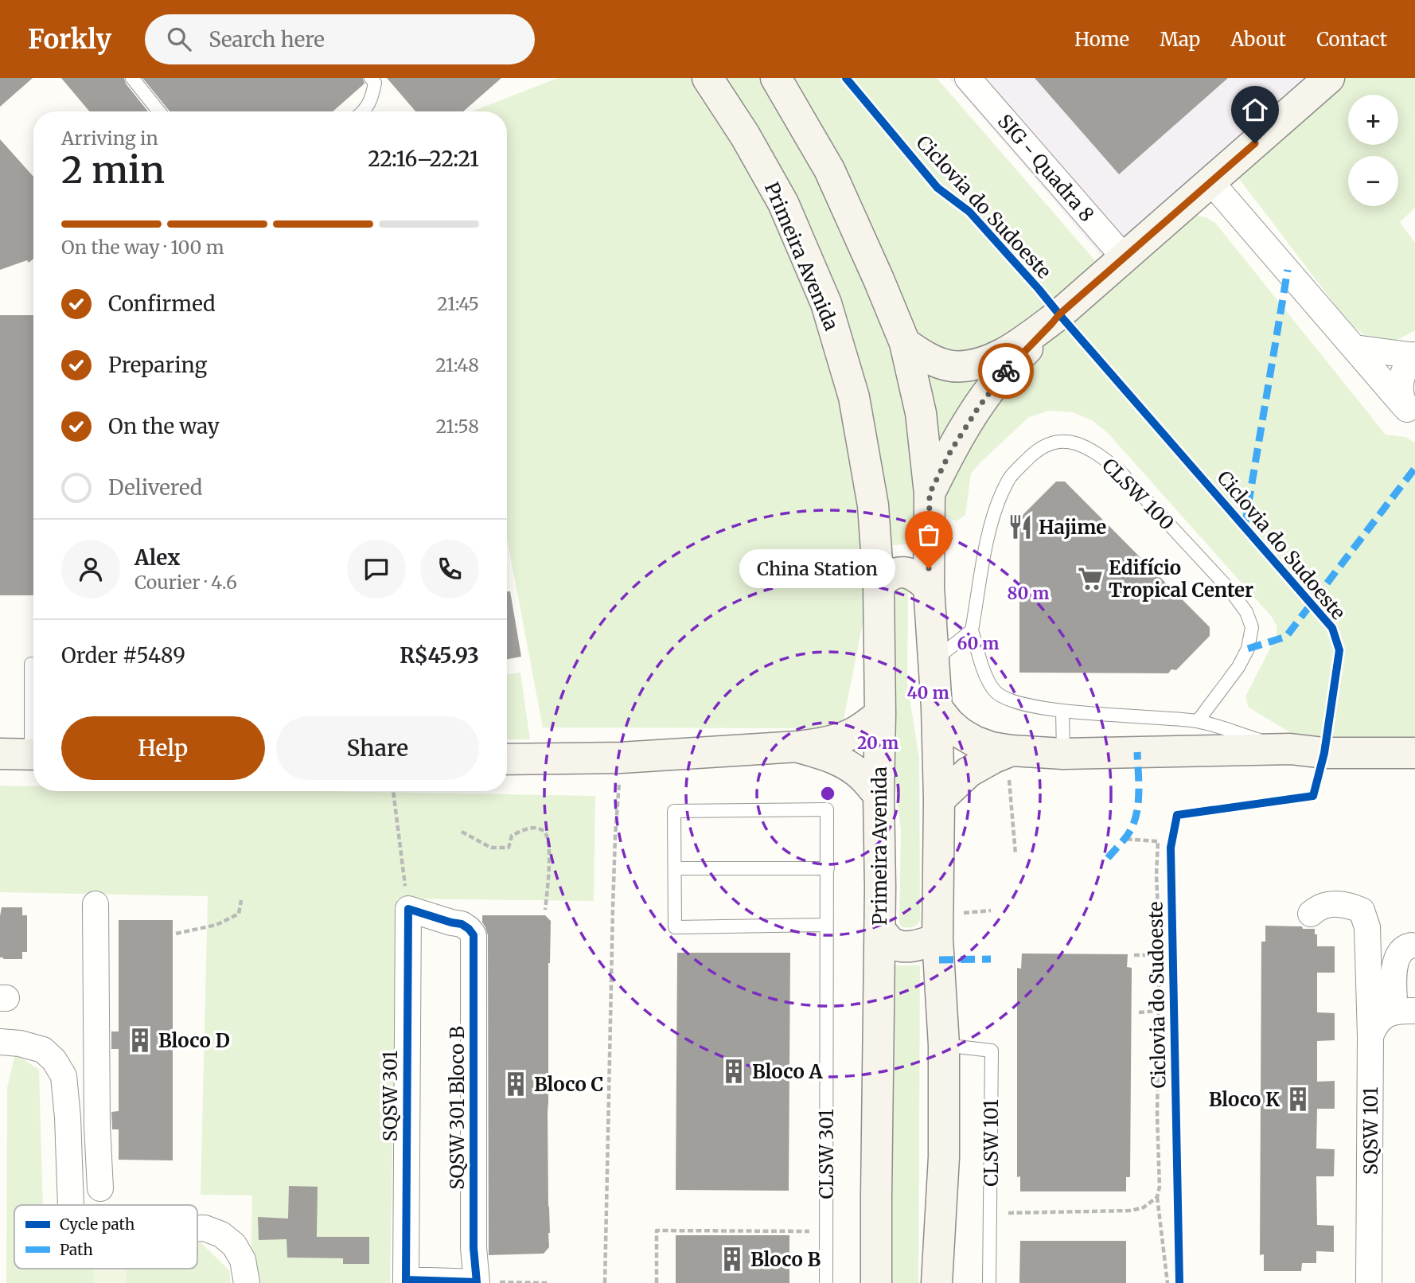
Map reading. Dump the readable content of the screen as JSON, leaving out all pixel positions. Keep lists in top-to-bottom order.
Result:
{
  "streets": {
    "main road": ["Primeira Avenida"],
    "street": [
      "SIG - Quadra 8",
      "SQSW 301",
      "SQSW 301 Bloco B",
      "SQSW 101"
    ],
    "lane": ["CLSW 100", "CLSW 101", "CLSW 301"],
    "cycle path": ["Ciclovia do Sudoeste"]
  },
  "crossings": [
    ["SQSW 301", "SQSW 301 Bloco B"]
  ],
  "places": {
    "restaurant": ["Hajime"],
    "other": ["China Station"],
    "supermarket": ["Edifício Tropical Center"],
    "building": [
      "Bloco D",
      "Bloco A",
      "Bloco C",
      "Bloco K",
      "Bloco B"
    ]
  },
  "legend": ["Cycle path", "Path"],
  "page": {
    "header": "Forkly",
    "search": "Search here",
    "nav": [
      "Home",
      "Map",
      "About",
      "Contact"
    ],
    "map_buttons": ["+", "−"],
    "heading": ["2 min", "Arriving in", "22:16–22:21"],
    "panel": [
      "Alex",
      "Courier · 4.6",
      "Order #5489",
      "R$45.93"
    ],
    "bar": "On the way · 100 m",
    "list": [
      ["Confirmed", "21:45"],
      ["Preparing", "21:48"],
      ["On the way", "21:58"],
      "Delivered"
    ],
    "bubble": "China Station",
    "buttons": ["Help", "Share"]
  },
  "rings": [
    "80 m",
    "60 m",
    "40 m",
    "20 m"
  ]
}
